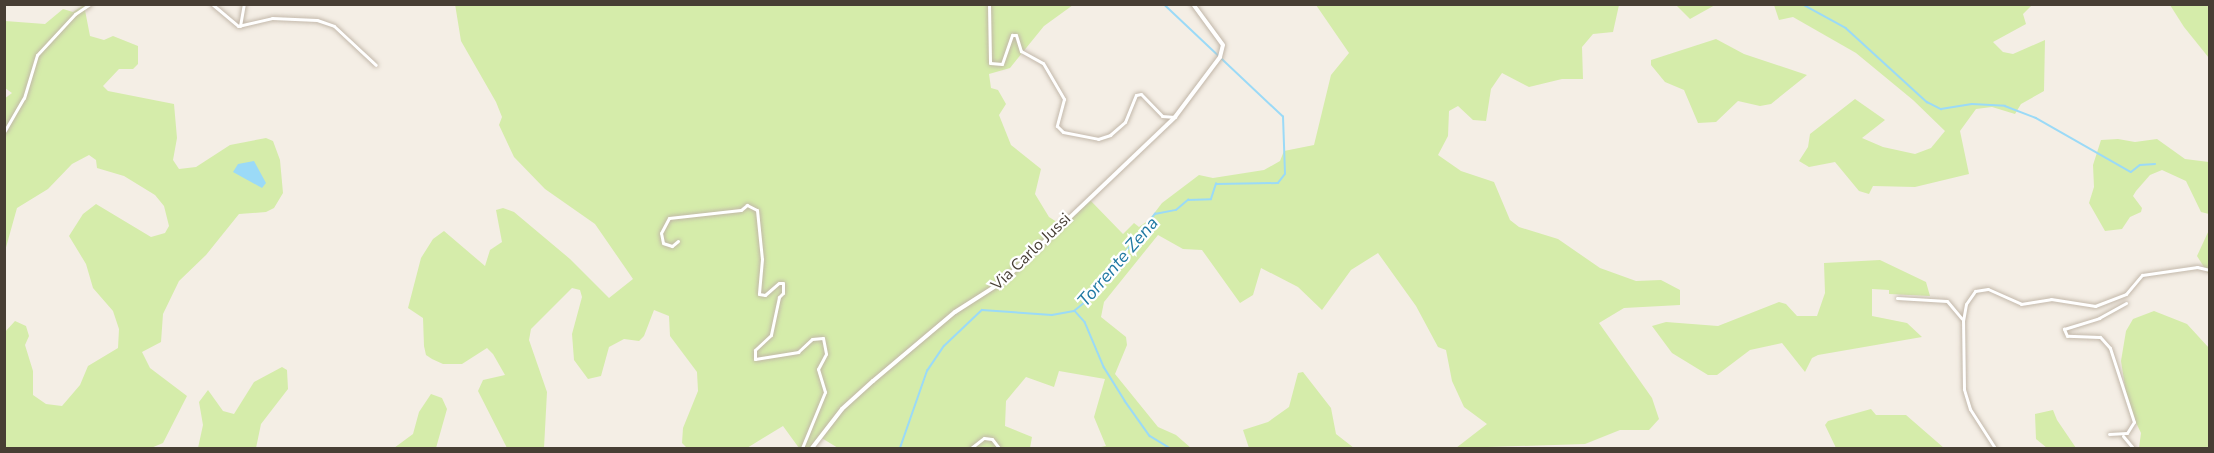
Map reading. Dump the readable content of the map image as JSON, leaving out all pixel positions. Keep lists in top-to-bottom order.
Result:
{
  "streets": {
    "street": ["Via Carlo Jussi"]
  },
  "water": ["Torrente Zena"]
}
